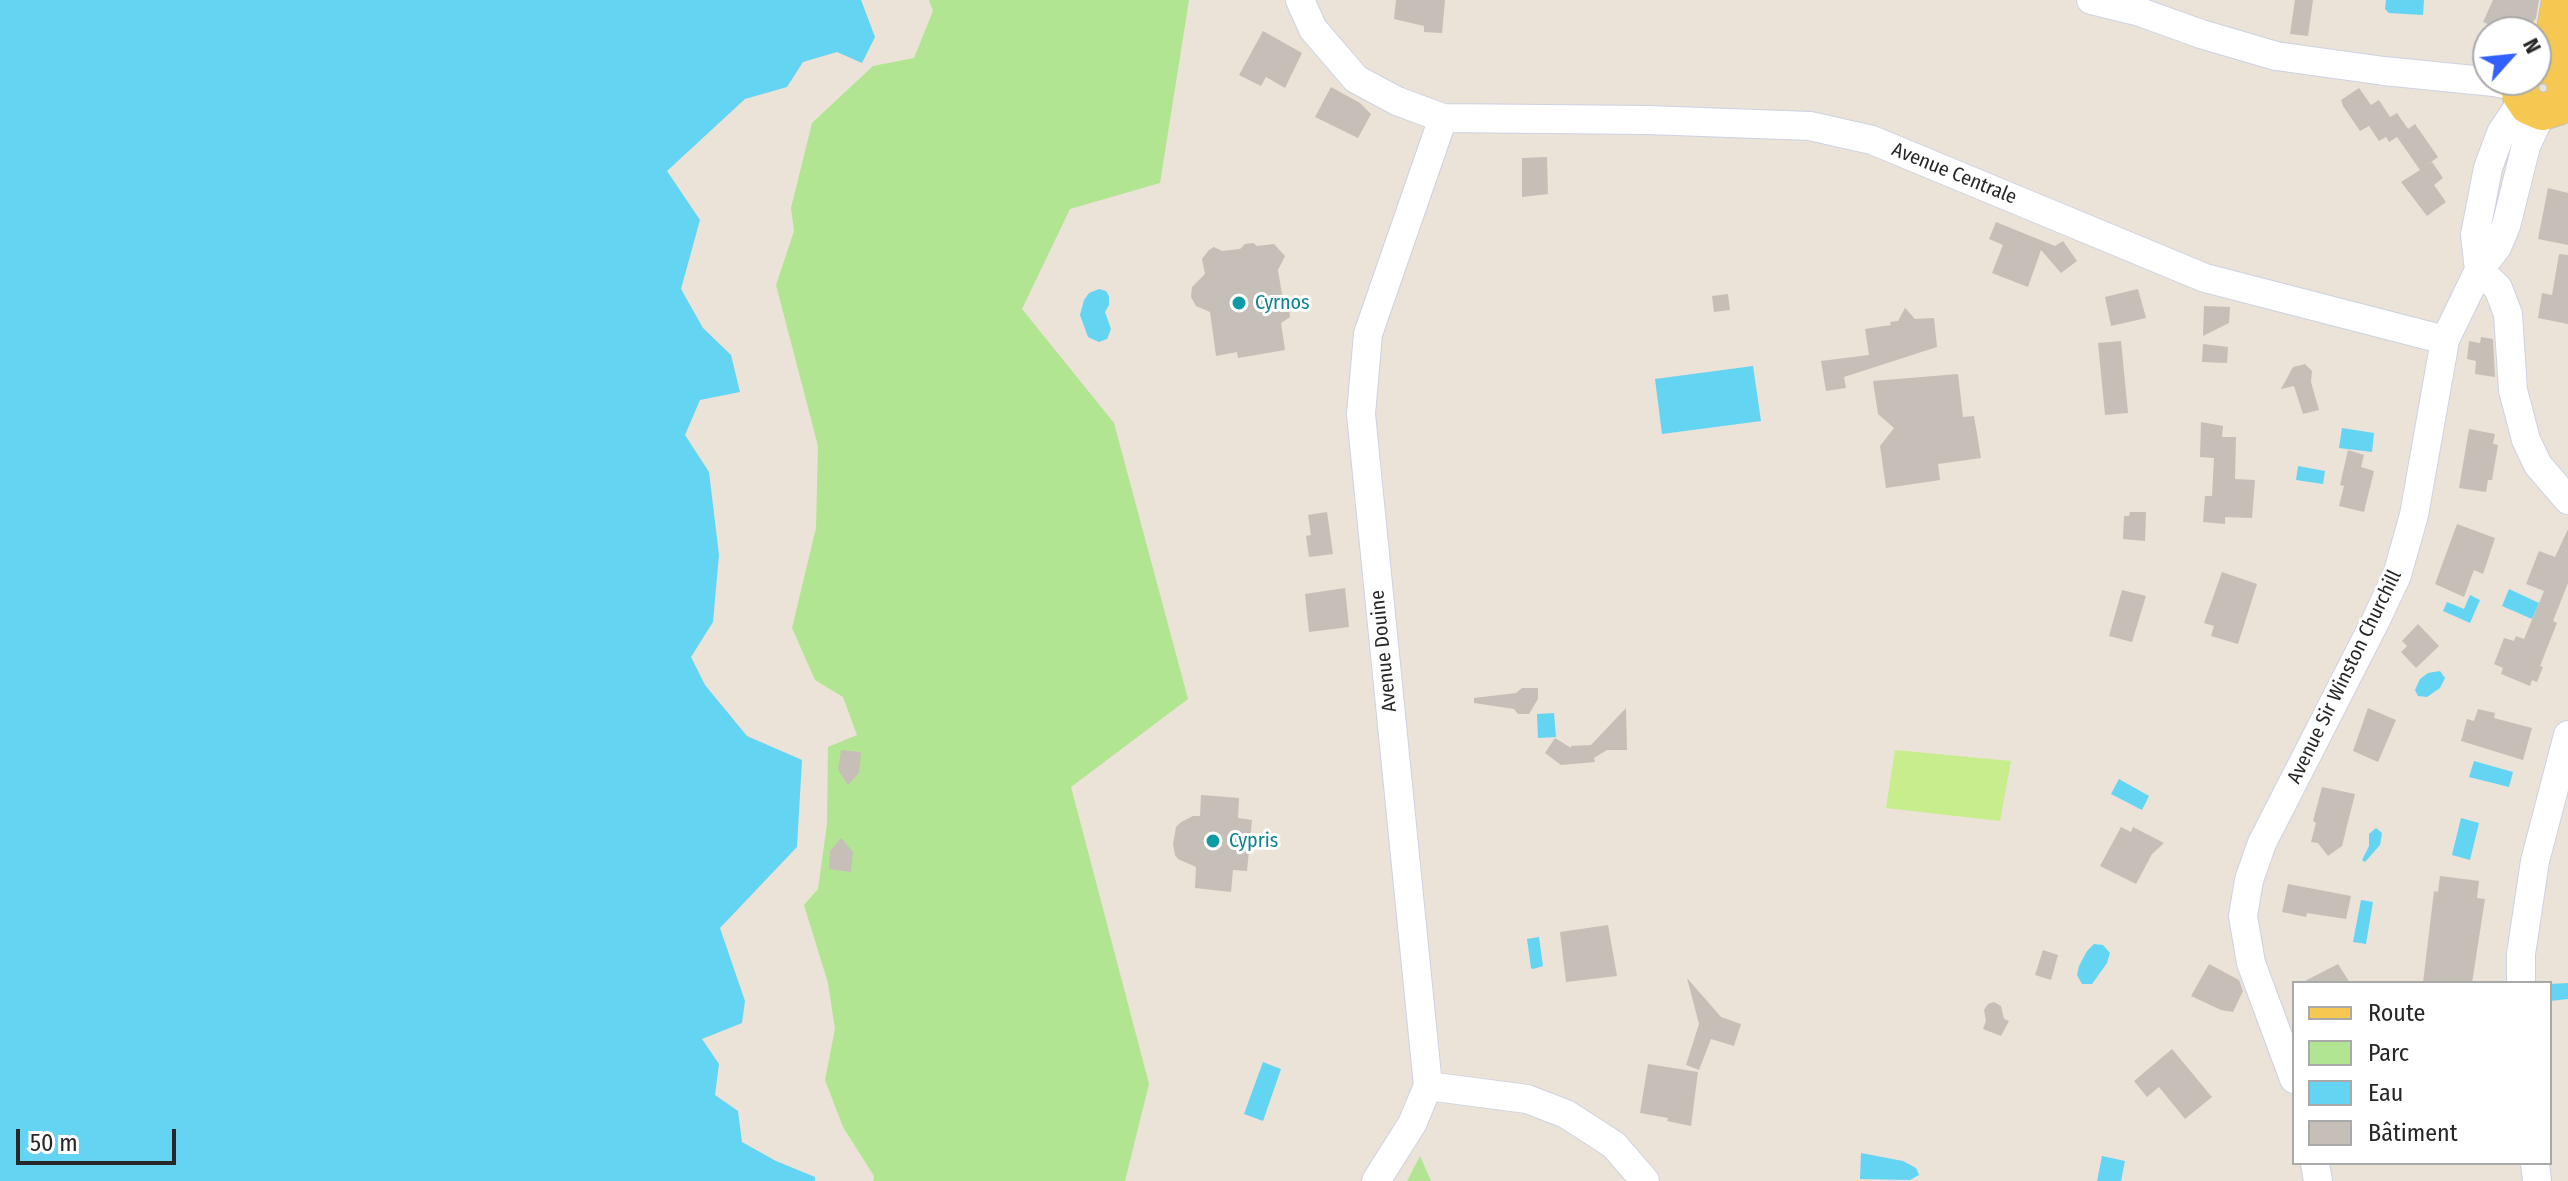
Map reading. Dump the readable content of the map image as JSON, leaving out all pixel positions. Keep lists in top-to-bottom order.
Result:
{
  "streets": {
    "street": ["Avenue Centrale", "Avenue Douine", "Avenue Sir Winston Churchill"]
  },
  "crossings": [
    ["Avenue Centrale", "Avenue Douine"],
    ["Avenue Centrale", "Avenue Sir Winston Churchill"]
  ],
  "places": ["Cyrnos", "Cypris"],
  "legend": [
    "Route",
    "Parc",
    "Eau",
    "Bâtiment"
  ],
  "scale_bar": "50 m",
  "north": "top right"
}
